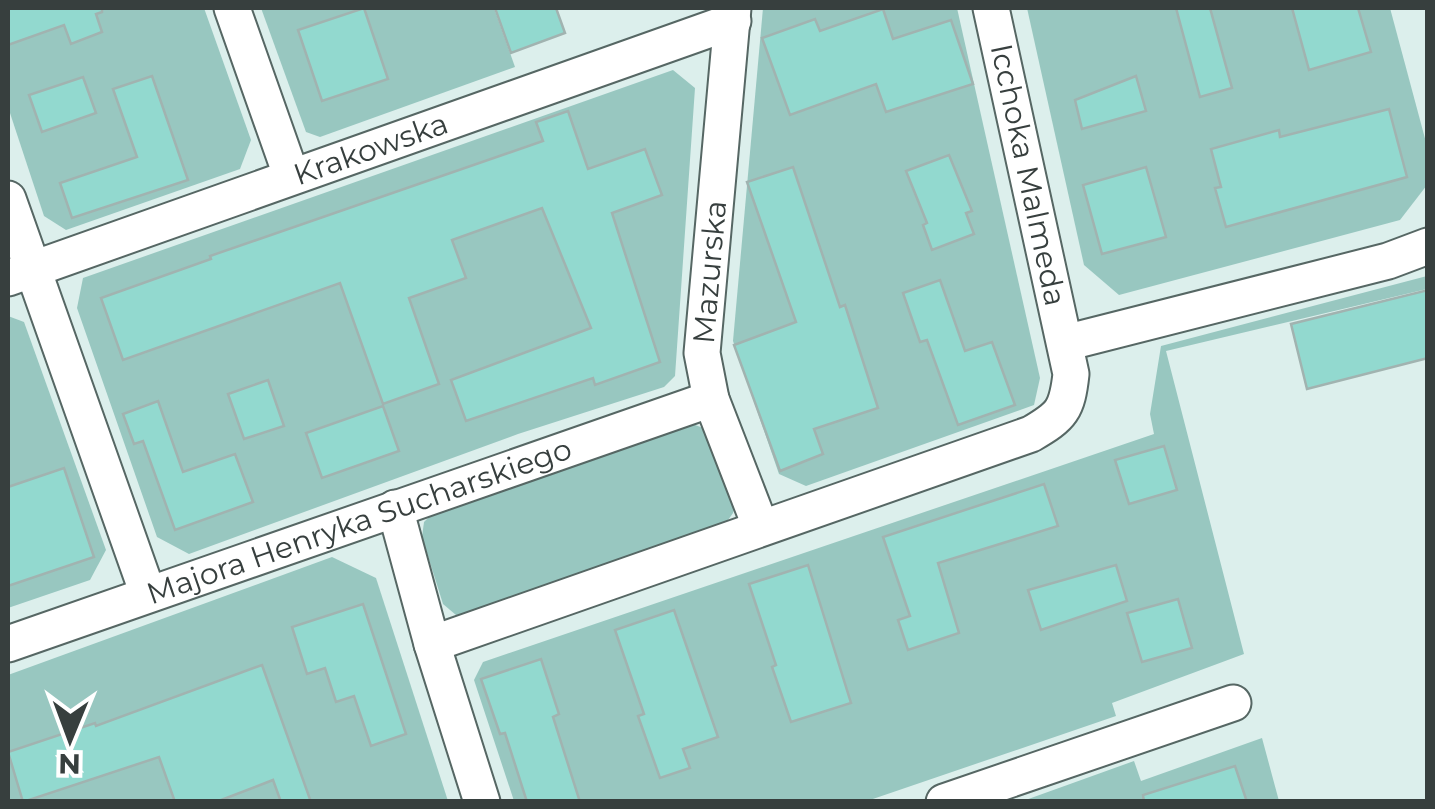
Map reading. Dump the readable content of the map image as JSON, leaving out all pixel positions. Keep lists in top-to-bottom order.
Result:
{
  "streets": {
    "street": [
      "Krakowska",
      "Icchoka Malmeda",
      "Mazurska",
      "Majora Henryka Sucharskiego"
    ]
  },
  "crossings": [
    ["Krakowska", "Mazurska"],
    ["Mazurska", "Majora Henryka Sucharskiego"]
  ],
  "north": "bottom"
}
